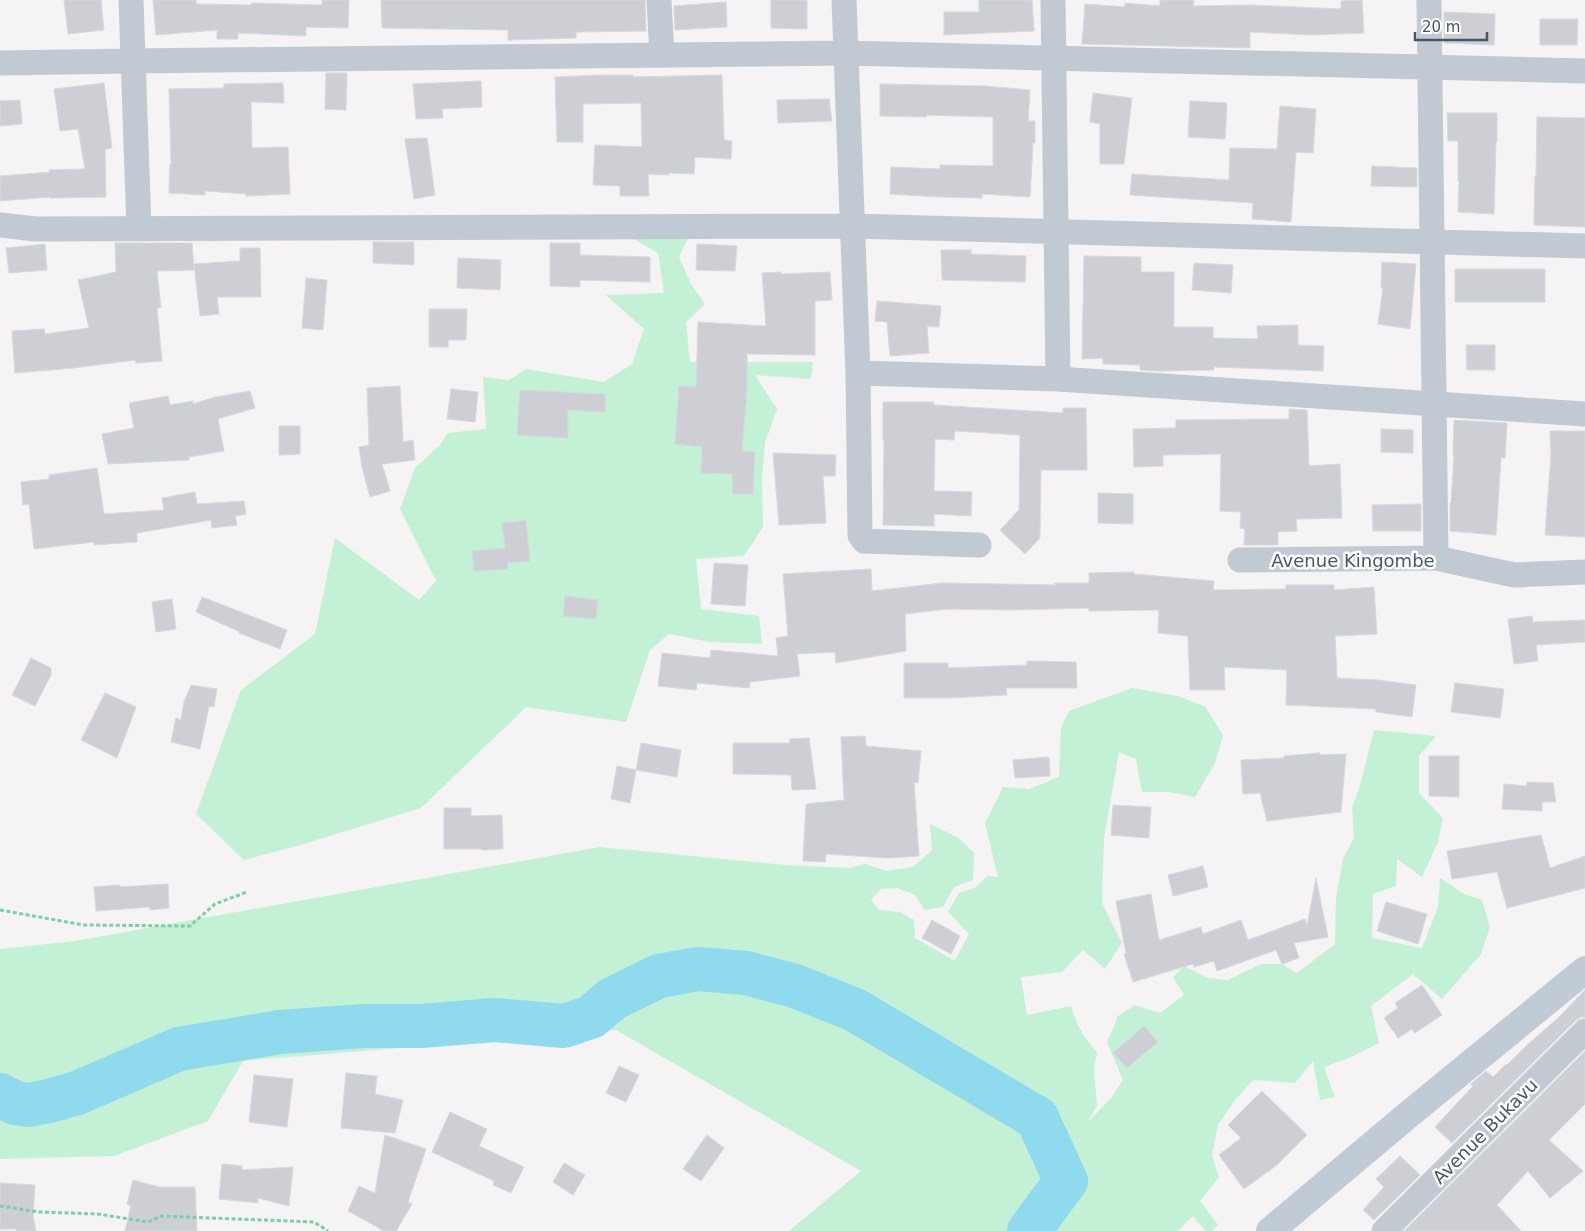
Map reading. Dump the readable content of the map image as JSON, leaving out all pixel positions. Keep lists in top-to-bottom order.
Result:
{
  "streets": {
    "street": ["Avenue Kingombe", "Avenue Bukavu"]
  },
  "scale_bar": "20 m"
}
